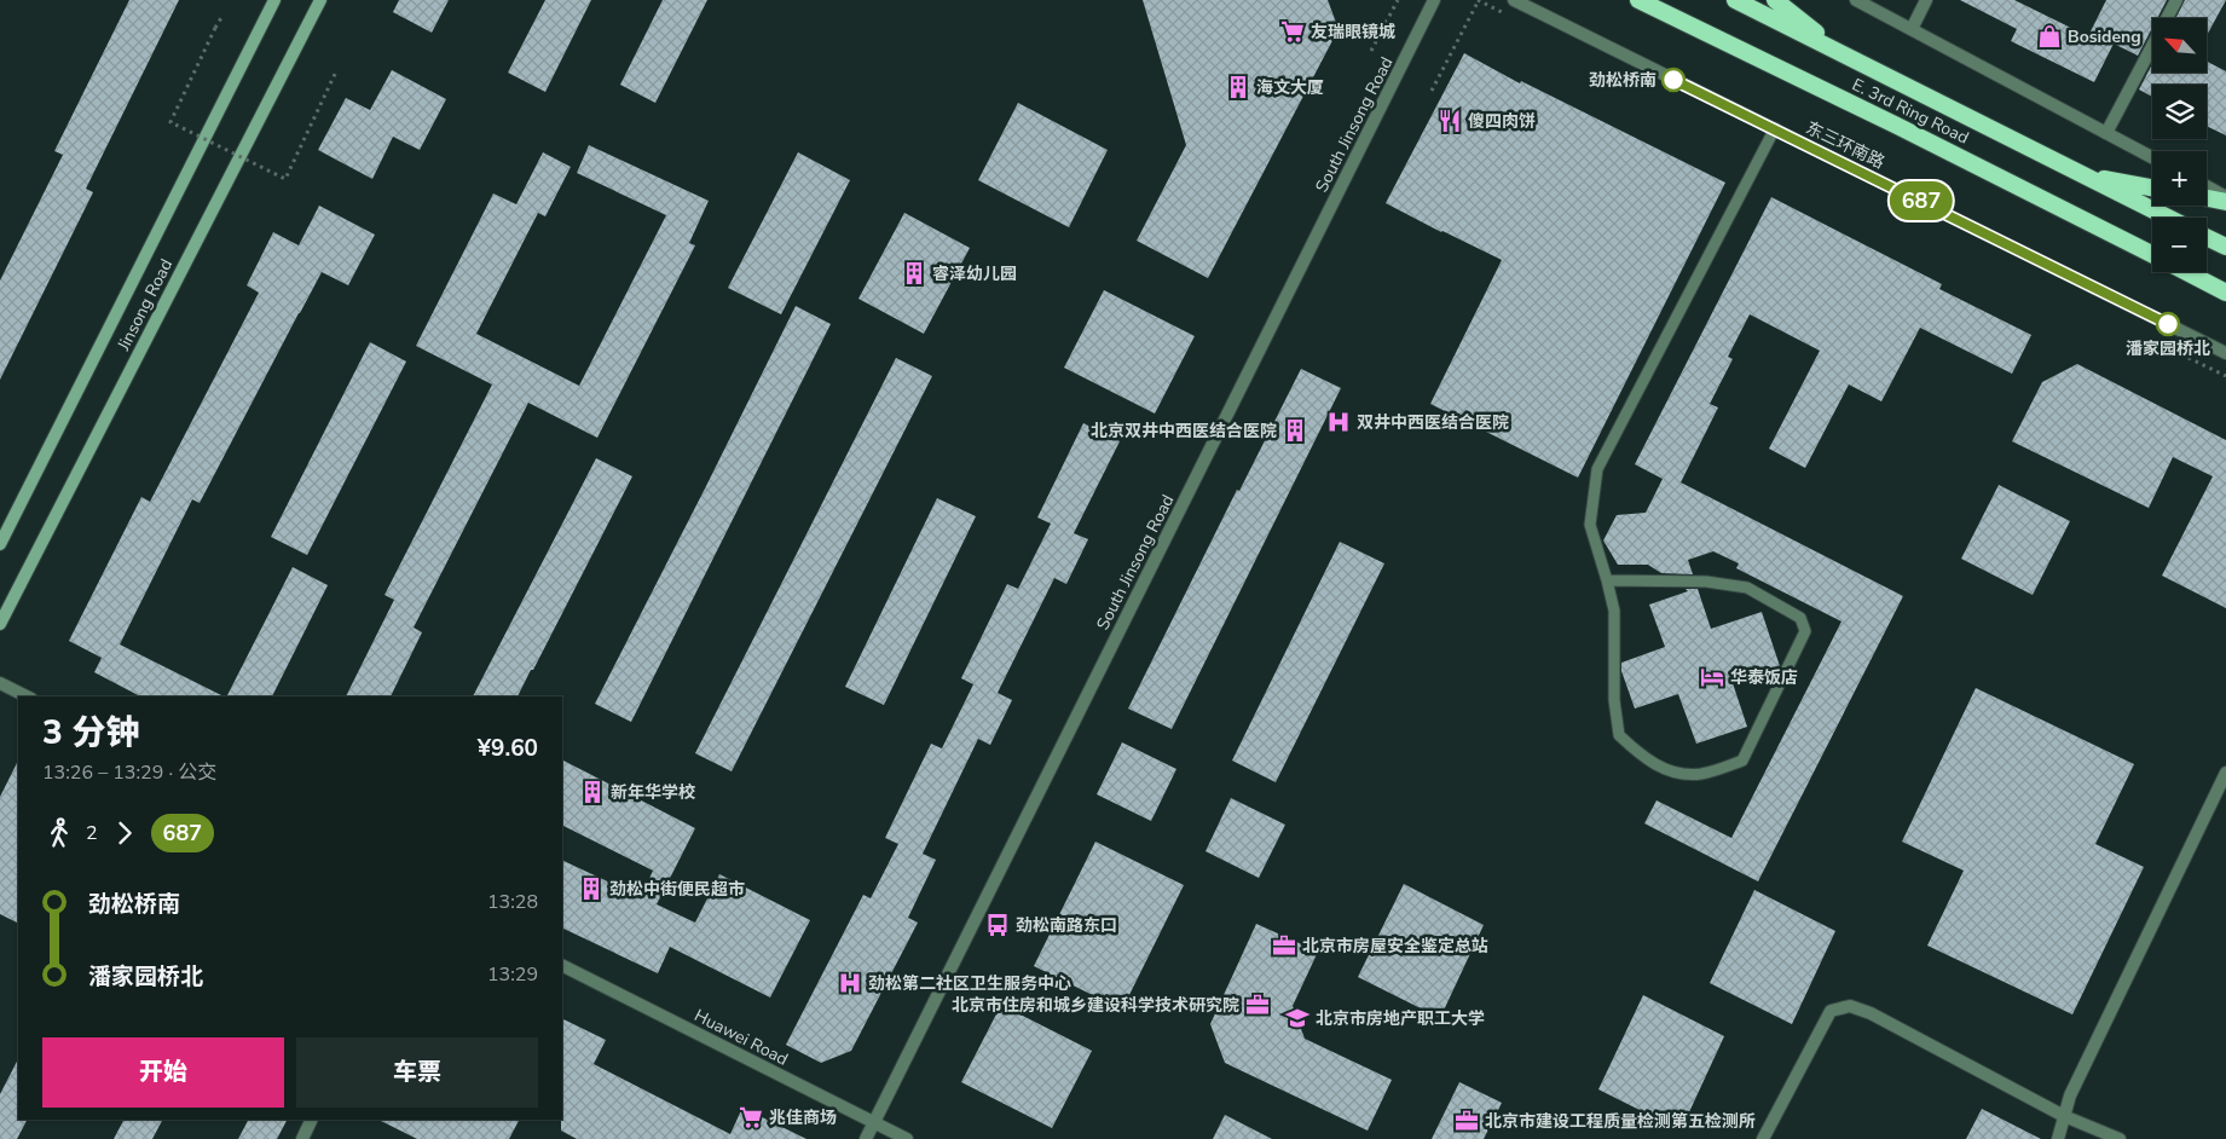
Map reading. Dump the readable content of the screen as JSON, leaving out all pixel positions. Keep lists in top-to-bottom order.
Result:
{
  "streets": {
    "highway": ["E. 3rd Ring Road"],
    "main road": ["Jinsong Road"],
    "street": ["South Jinsong Road", "东三环南路", "Huawei Road"]
  },
  "crossings": [
    ["South Jinsong Road", "Huawei Road"]
  ],
  "places": {
    "supermarket": ["友瑞眼镜城", "兆佳商场"],
    "shop": ["Bosideng"],
    "other": ["劲松桥南", "潘家园桥北"],
    "building": [
      "海文大厦",
      "睿泽幼儿园",
      "北京双井中西医结合医院",
      "新年华学校",
      "劲松中街便民超市"
    ],
    "restaurant": ["傻四肉饼"],
    "hospital": ["双井中西医结合医院", "劲松第二社区卫生服务中心"],
    "hotel": ["华泰饭店"],
    "bus stop": ["劲松南路东口"],
    "office": ["北京市房屋安全鉴定总站", "北京市住房和城乡建设科学技术研究院", "北京市建设工程质量检测第五检测所"],
    "school or university": ["北京市房地产职工大学"]
  },
  "lines": ["bus line 687"],
  "north": "top left",
  "page": {
    "on_map": "687",
    "map_buttons": ["+", "−"],
    "heading": ["3 分钟", "13:26 – 13:29 · 公交", "¥9.60"],
    "legs": ["2", "687"],
    "list": [
      {
        "name": "劲松桥南",
        "value": "13:28"
      },
      {
        "name": "潘家园桥北",
        "value": "13:29"
      }
    ],
    "buttons": ["开始", "车票"]
  }
}
